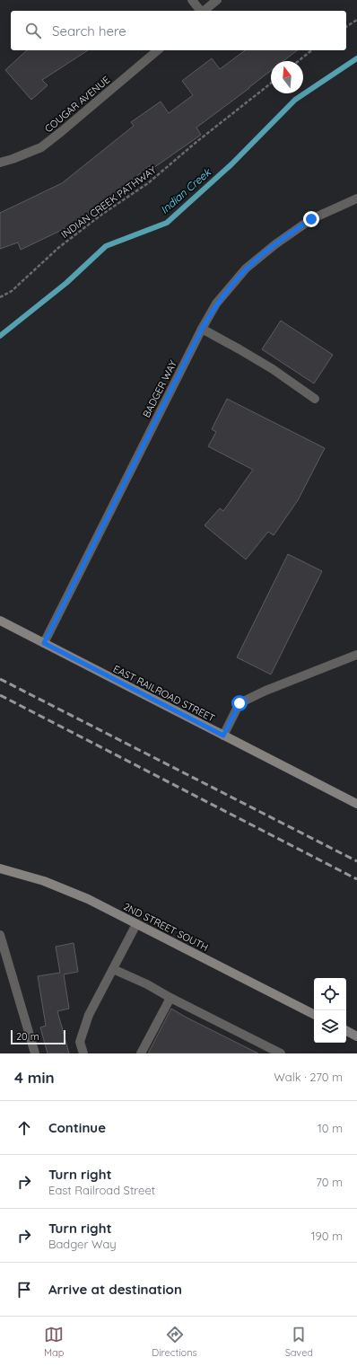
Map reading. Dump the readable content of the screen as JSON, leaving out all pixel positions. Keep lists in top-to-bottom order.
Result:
{
  "streets": {
    "street": [
      "COUGAR AVENUE",
      "BADGER WAY",
      "EAST RAILROAD STREET",
      "2ND STREET SOUTH"
    ],
    "path": ["INDIAN CREEK PATHWAY"]
  },
  "crossings": [
    ["BADGER WAY", "EAST RAILROAD STREET"]
  ],
  "water": ["Indian Creek"],
  "scale_bar": "20 m",
  "north": "top",
  "page": {
    "search": "Search here",
    "scale": "20 m",
    "heading": ["4 min", "Walk · 270 m"],
    "list": [
      ["Continue", "10 m"],
      ["Turn right", "East Railroad Street", "70 m"],
      ["Turn right", "Badger Way", "190 m"],
      "Arrive at destination"
    ],
    "nav": ["Map", "Directions", "Saved"]
  }
}
